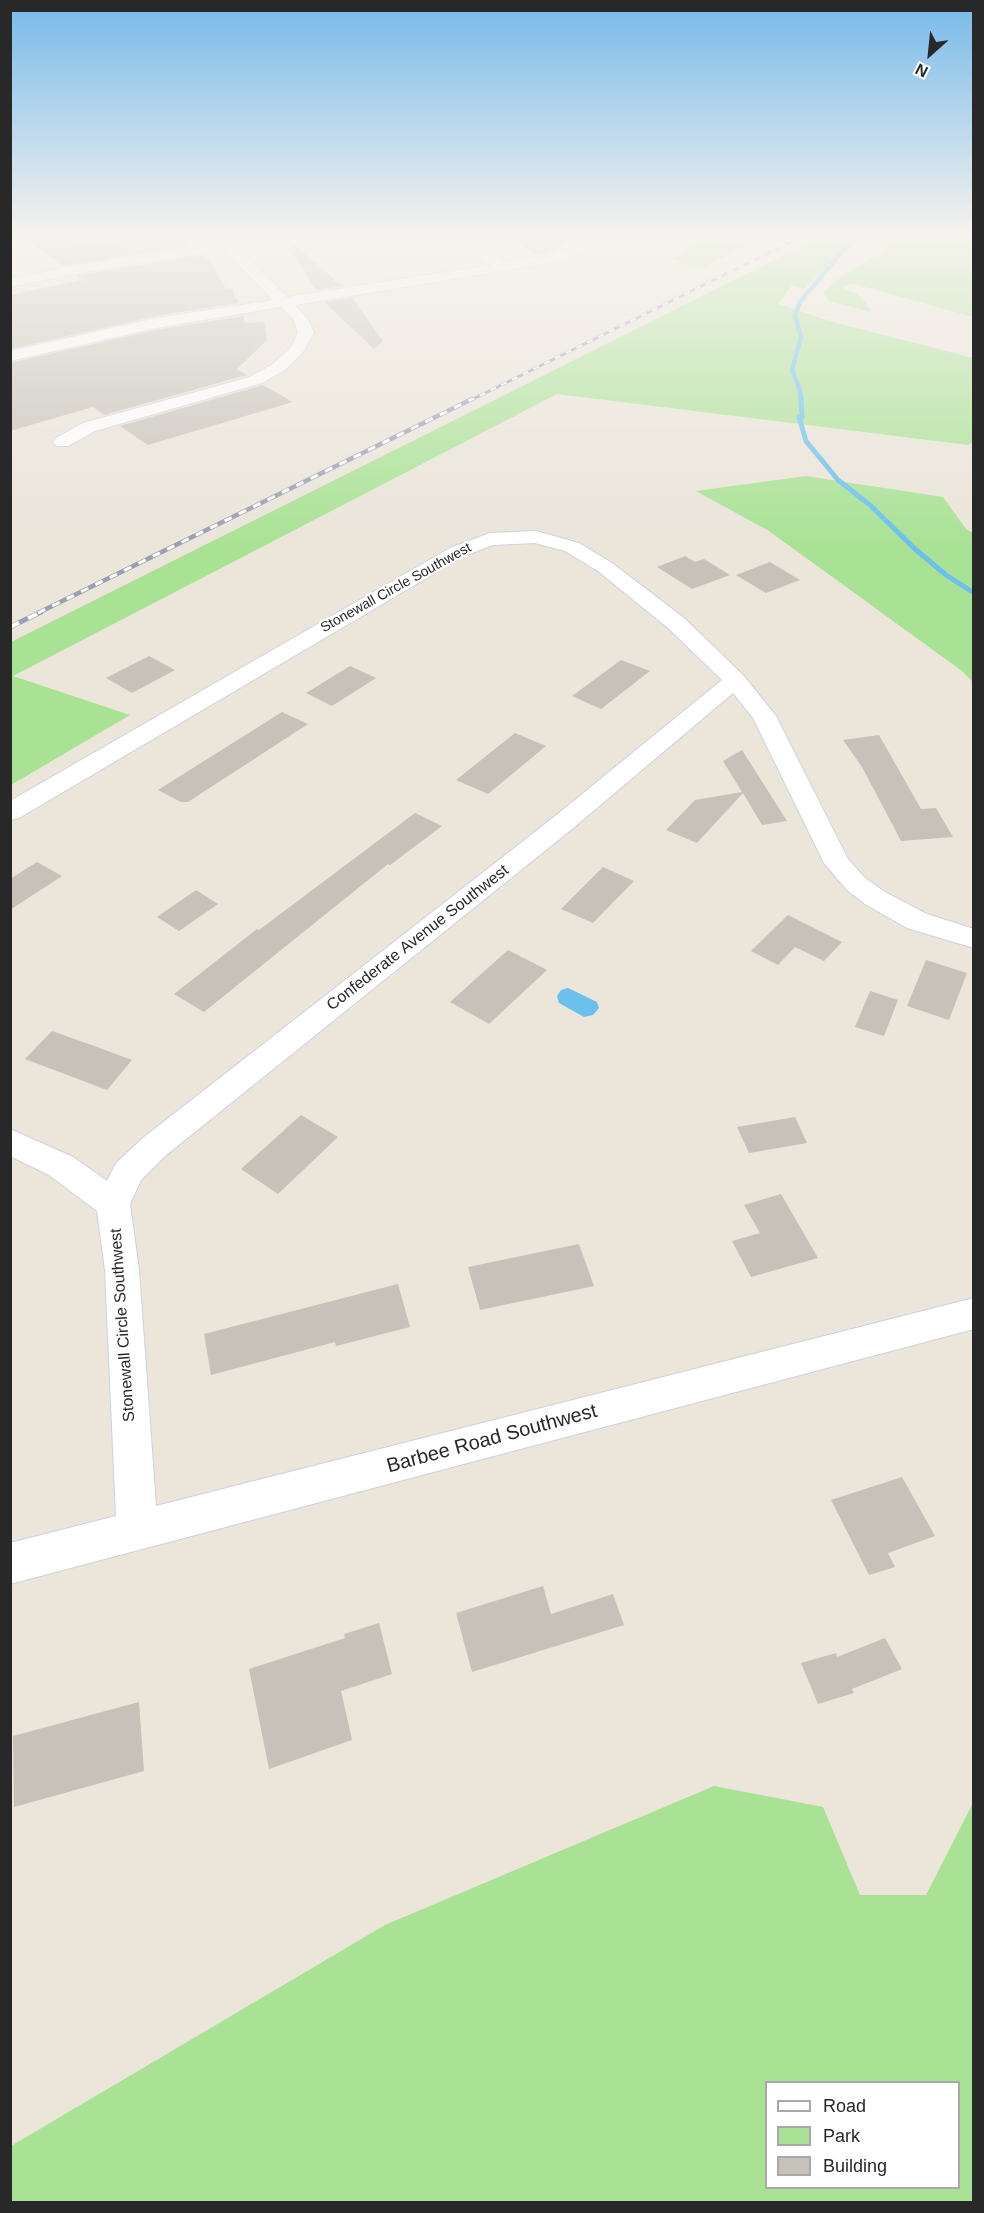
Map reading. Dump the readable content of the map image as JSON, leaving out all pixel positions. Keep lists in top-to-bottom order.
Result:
{
  "streets": {
    "street": ["Stonewall Circle Southwest", "Confederate Avenue Southwest", "Barbee Road Southwest"]
  },
  "crossings": [
    ["Stonewall Circle Southwest", "Confederate Avenue Southwest"],
    ["Stonewall Circle Southwest", "Barbee Road Southwest"]
  ],
  "legend": ["Road", "Park", "Building"],
  "north": "bottom left"
}
